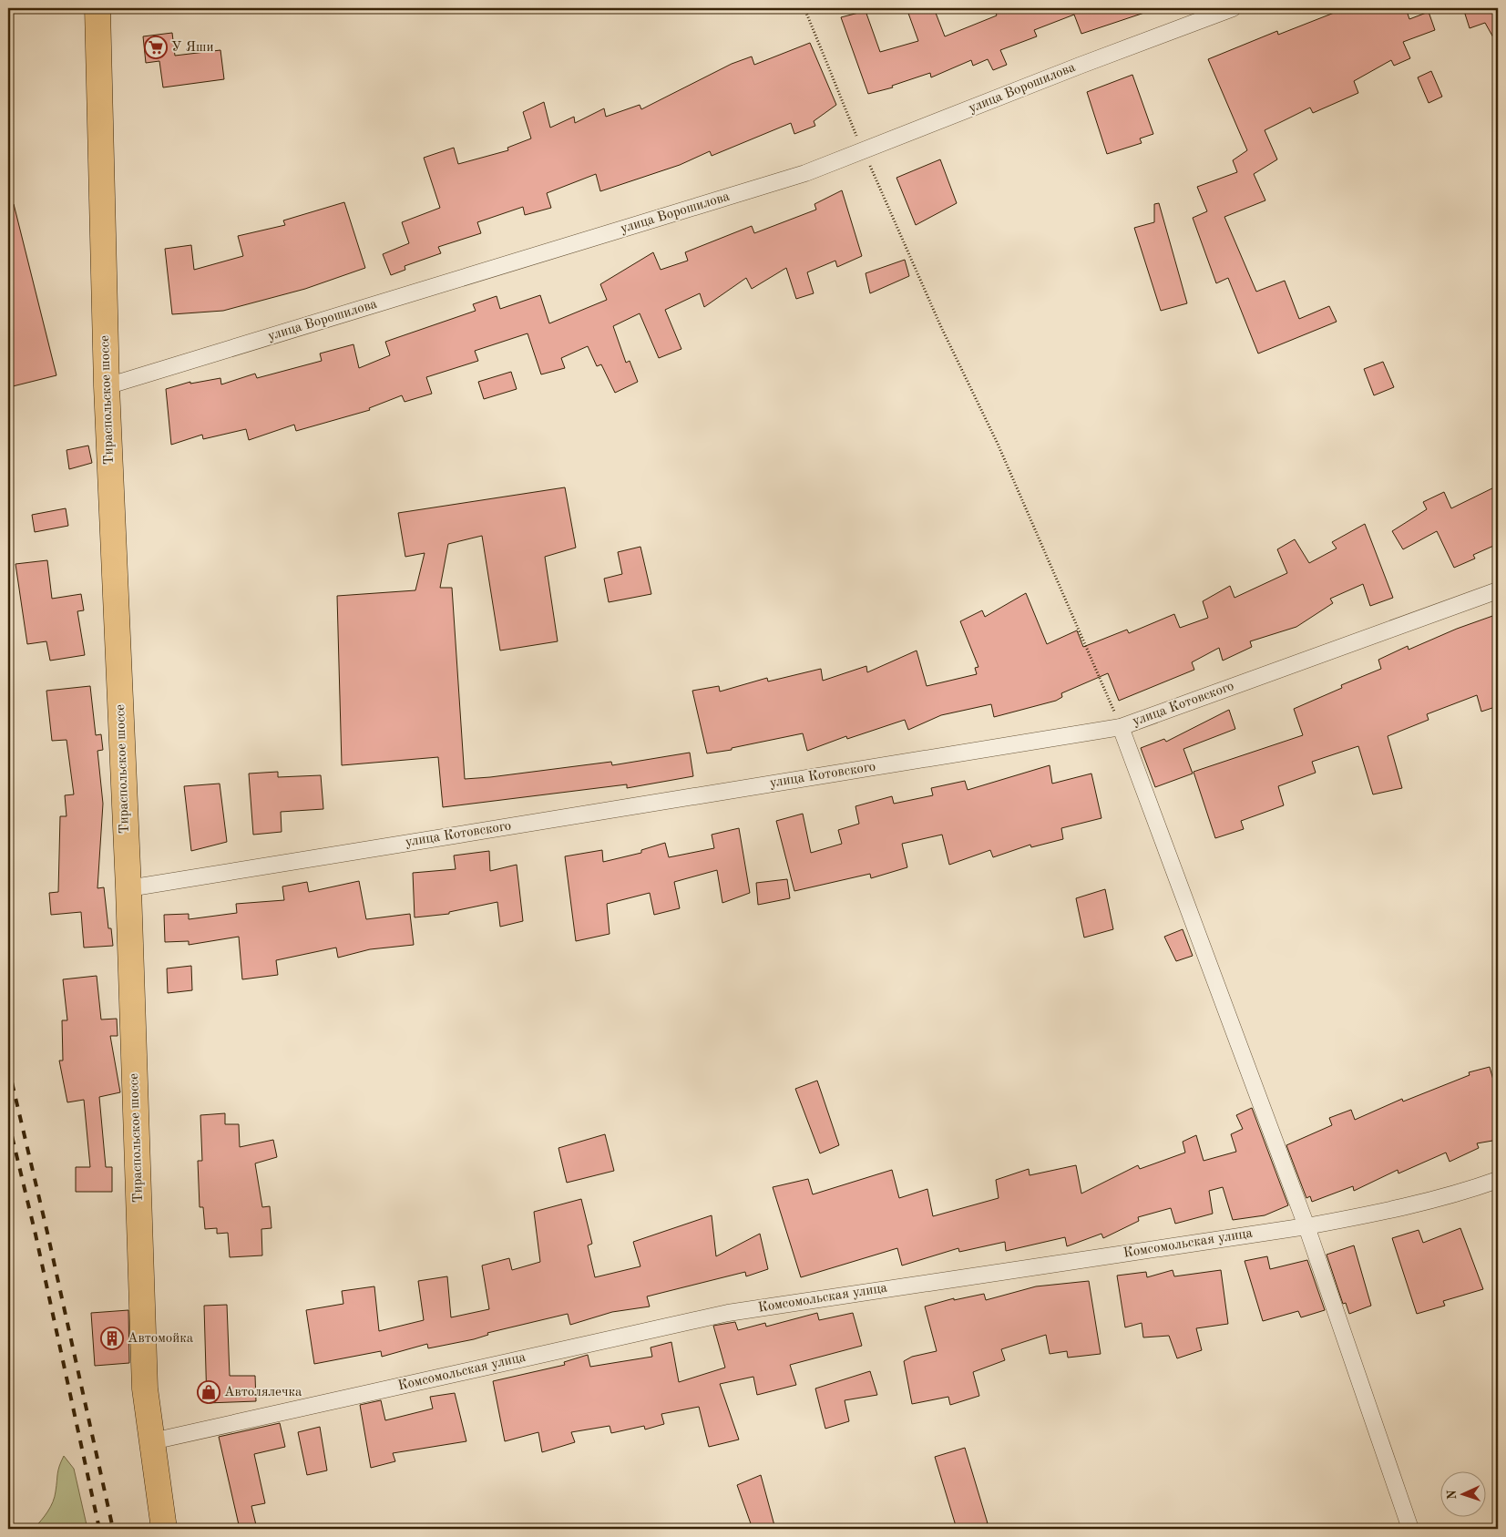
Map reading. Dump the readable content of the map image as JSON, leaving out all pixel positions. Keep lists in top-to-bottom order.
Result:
{
  "streets": {
    "main road": ["Тираспольское шоссе"],
    "street": ["улица Ворошилова", "улица Котовского", "Комсомольская улица"]
  },
  "crossings": [
    ["улица Ворошилова", "Тираспольское шоссе"],
    ["Тираспольское шоссе", "улица Котовского"],
    ["Тираспольское шоссе", "Комсомольская улица"]
  ],
  "places": {
    "supermarket": ["У Яши"],
    "building": ["Автомойка"],
    "shop": ["Автолялечка"]
  },
  "north": "left"
}
